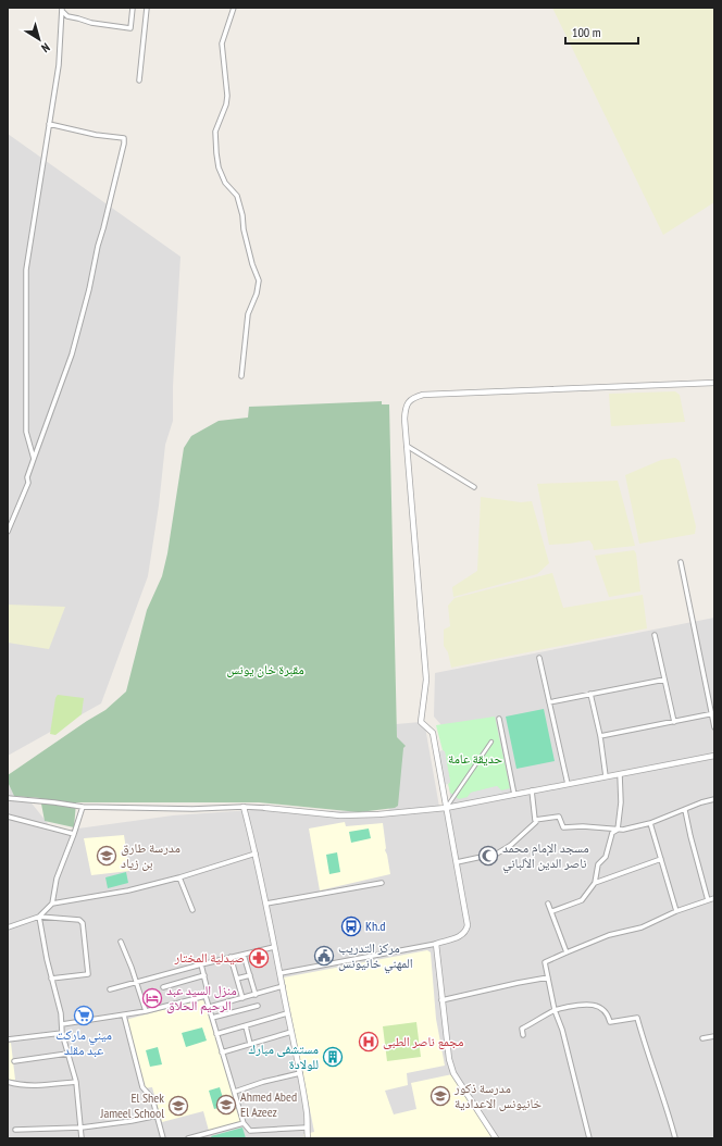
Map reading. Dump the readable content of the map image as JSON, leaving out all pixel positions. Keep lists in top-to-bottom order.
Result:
{
  "parks": ["مقبرة خان يونس", "حديقة عامة"],
  "places": {
    "school or university": [
      "مدرسة طارق بن زياد",
      "مدرسة ذكور خانيونس الاعدادية",
      "Ahmed Abed El Azeez",
      "El Shek Jameel School"
    ],
    "mosque": ["مسجد الإمام محمد ناصر الدين الألباني"],
    "bus stop": ["Kh.d"],
    "public building": ["مركز التدريب المهني خانيونس"],
    "pharmacy": ["صيدلية المختار"],
    "hotel": ["منزل السيد عبد الرحيم الحلاق"],
    "supermarket": ["ميني ماركت عبد مقلد"],
    "hospital": ["مجمع ناصر الطبى"],
    "building": ["مستشفى مبارك للولادة"]
  },
  "scale_bar": "100 m",
  "north": "bottom right"
}
